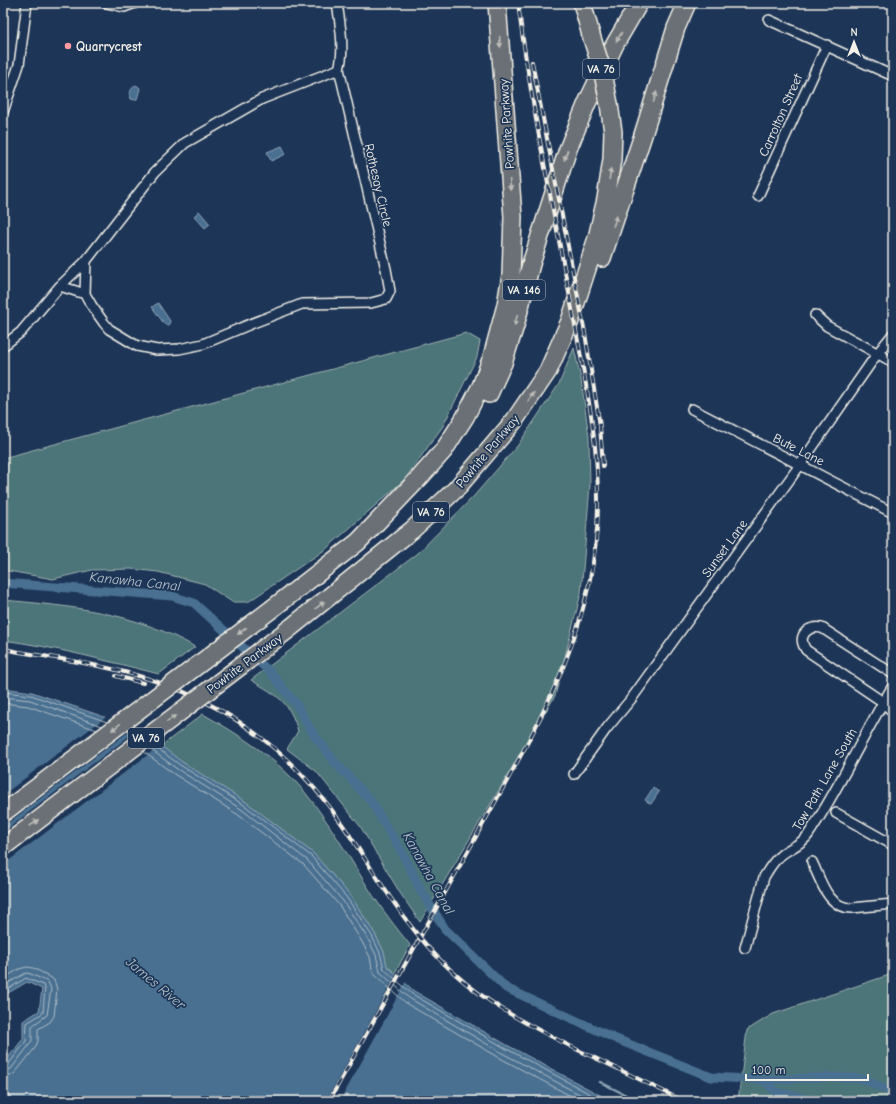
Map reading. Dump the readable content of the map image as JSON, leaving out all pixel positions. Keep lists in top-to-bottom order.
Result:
{
  "streets": {
    "highway": ["VA 76", "Powhite Parkway", "VA 146"],
    "street": [
      "Carrolton Street",
      "Rothesay Circle",
      "Bute Lane",
      "Sunset Lane",
      "Tow Path Lane South"
    ]
  },
  "crossings": [
    ["Powhite Parkway", "VA 146"],
    ["Bute Lane", "Sunset Lane"]
  ],
  "water": ["Kanawha Canal", "James River"],
  "places": ["Quarrycrest"],
  "scale_bar": "100 m",
  "north": "top"
}
